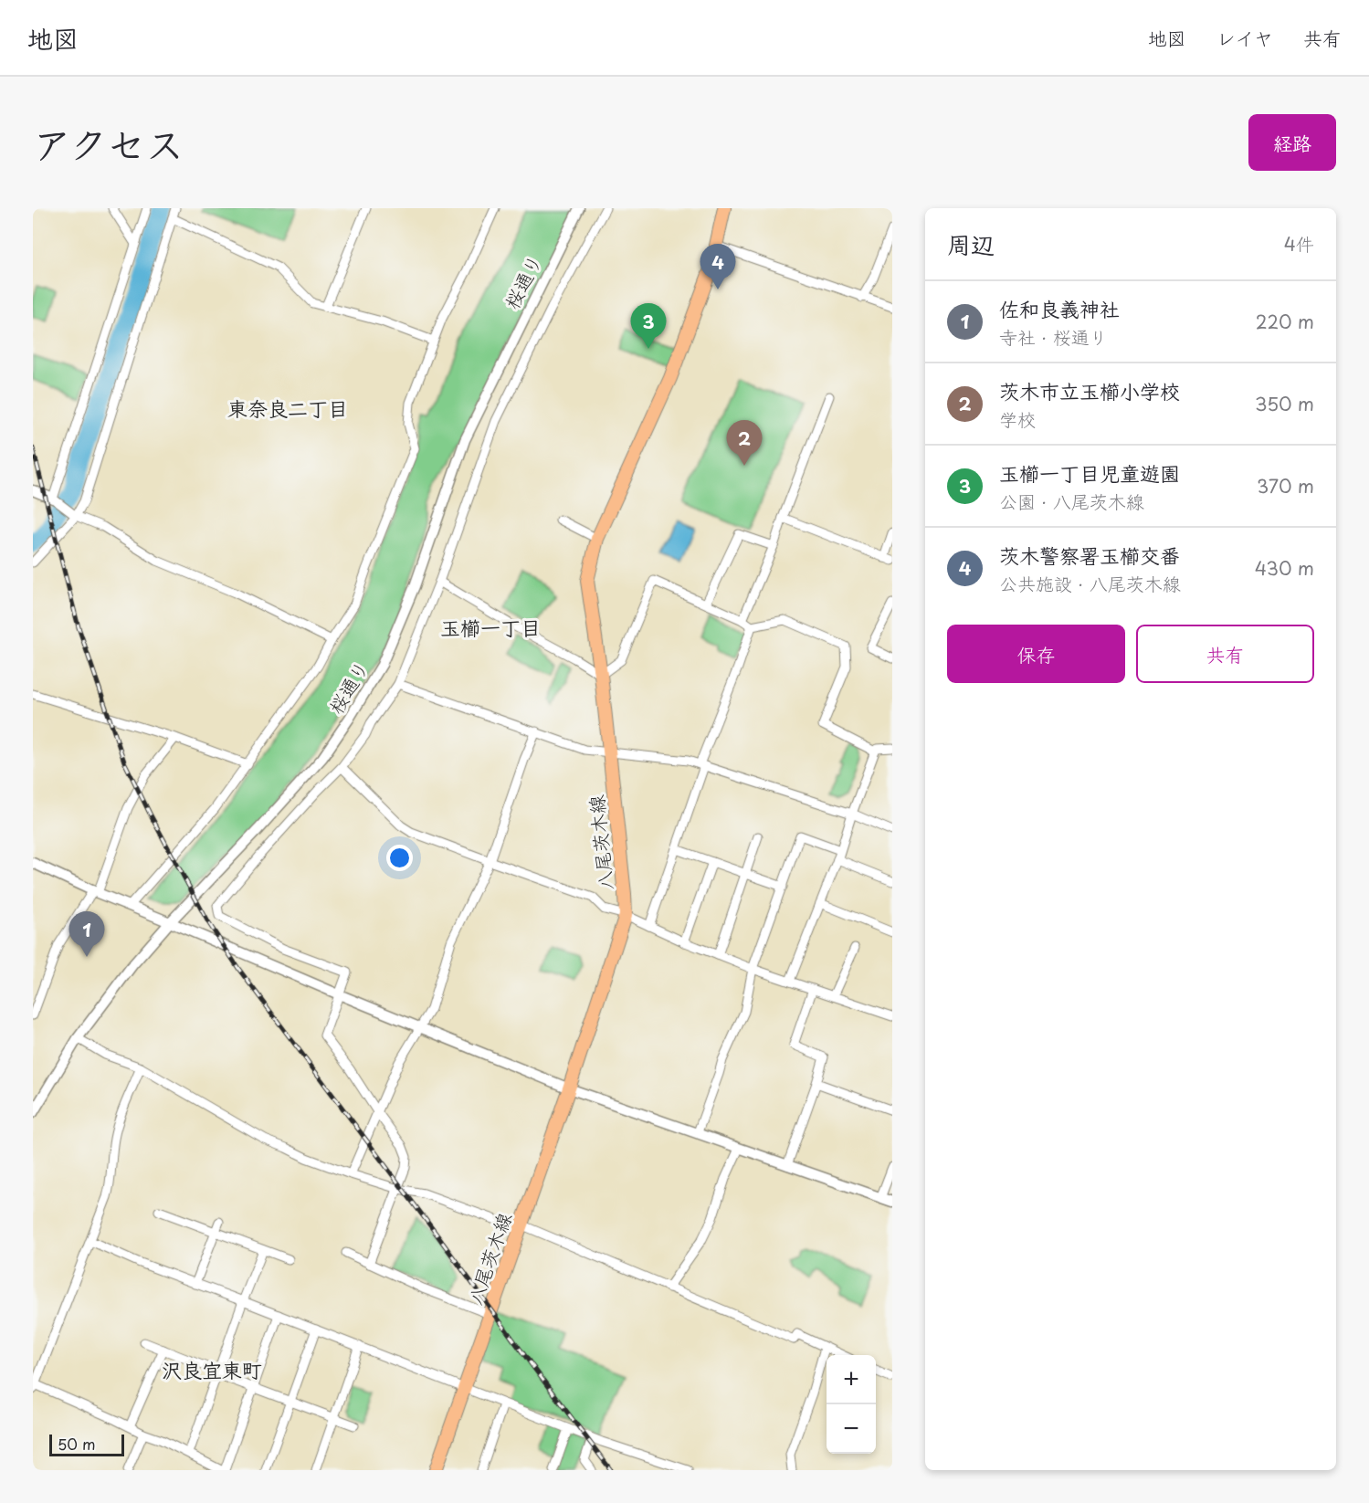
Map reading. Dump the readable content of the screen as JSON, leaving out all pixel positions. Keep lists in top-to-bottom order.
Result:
{
  "streets": {
    "main road": ["八尾茨木線"],
    "street": ["桜通り"]
  },
  "districts": ["東奈良二丁目", "玉櫛一丁目", "沢良宜東町"],
  "scale_bar": "50 m",
  "page": {
    "header": "地図",
    "nav": ["地図", "レイヤ", "共有"],
    "title": "アクセス",
    "buttons": [
      "経路",
      ["保存", "共有"]
    ],
    "heading": ["周辺", "4件"],
    "pins": [
      "4",
      "3",
      "2",
      "1"
    ],
    "list": [
      {
        "mark": "1",
        "name": "佐和良義神社",
        "note": "寺社 · 桜通り",
        "value": "220 m"
      },
      {
        "mark": "2",
        "name": "茨木市立玉櫛小学校",
        "note": "学校",
        "value": "350 m"
      },
      {
        "mark": "3",
        "name": "玉櫛一丁目児童遊園",
        "note": "公園 · 八尾茨木線",
        "value": "370 m"
      },
      {
        "mark": "4",
        "name": "茨木警察署玉櫛交番",
        "note": "公共施設 · 八尾茨木線",
        "value": "430 m"
      }
    ],
    "map_buttons": ["+", "−"],
    "scale": "50 m"
  }
}
